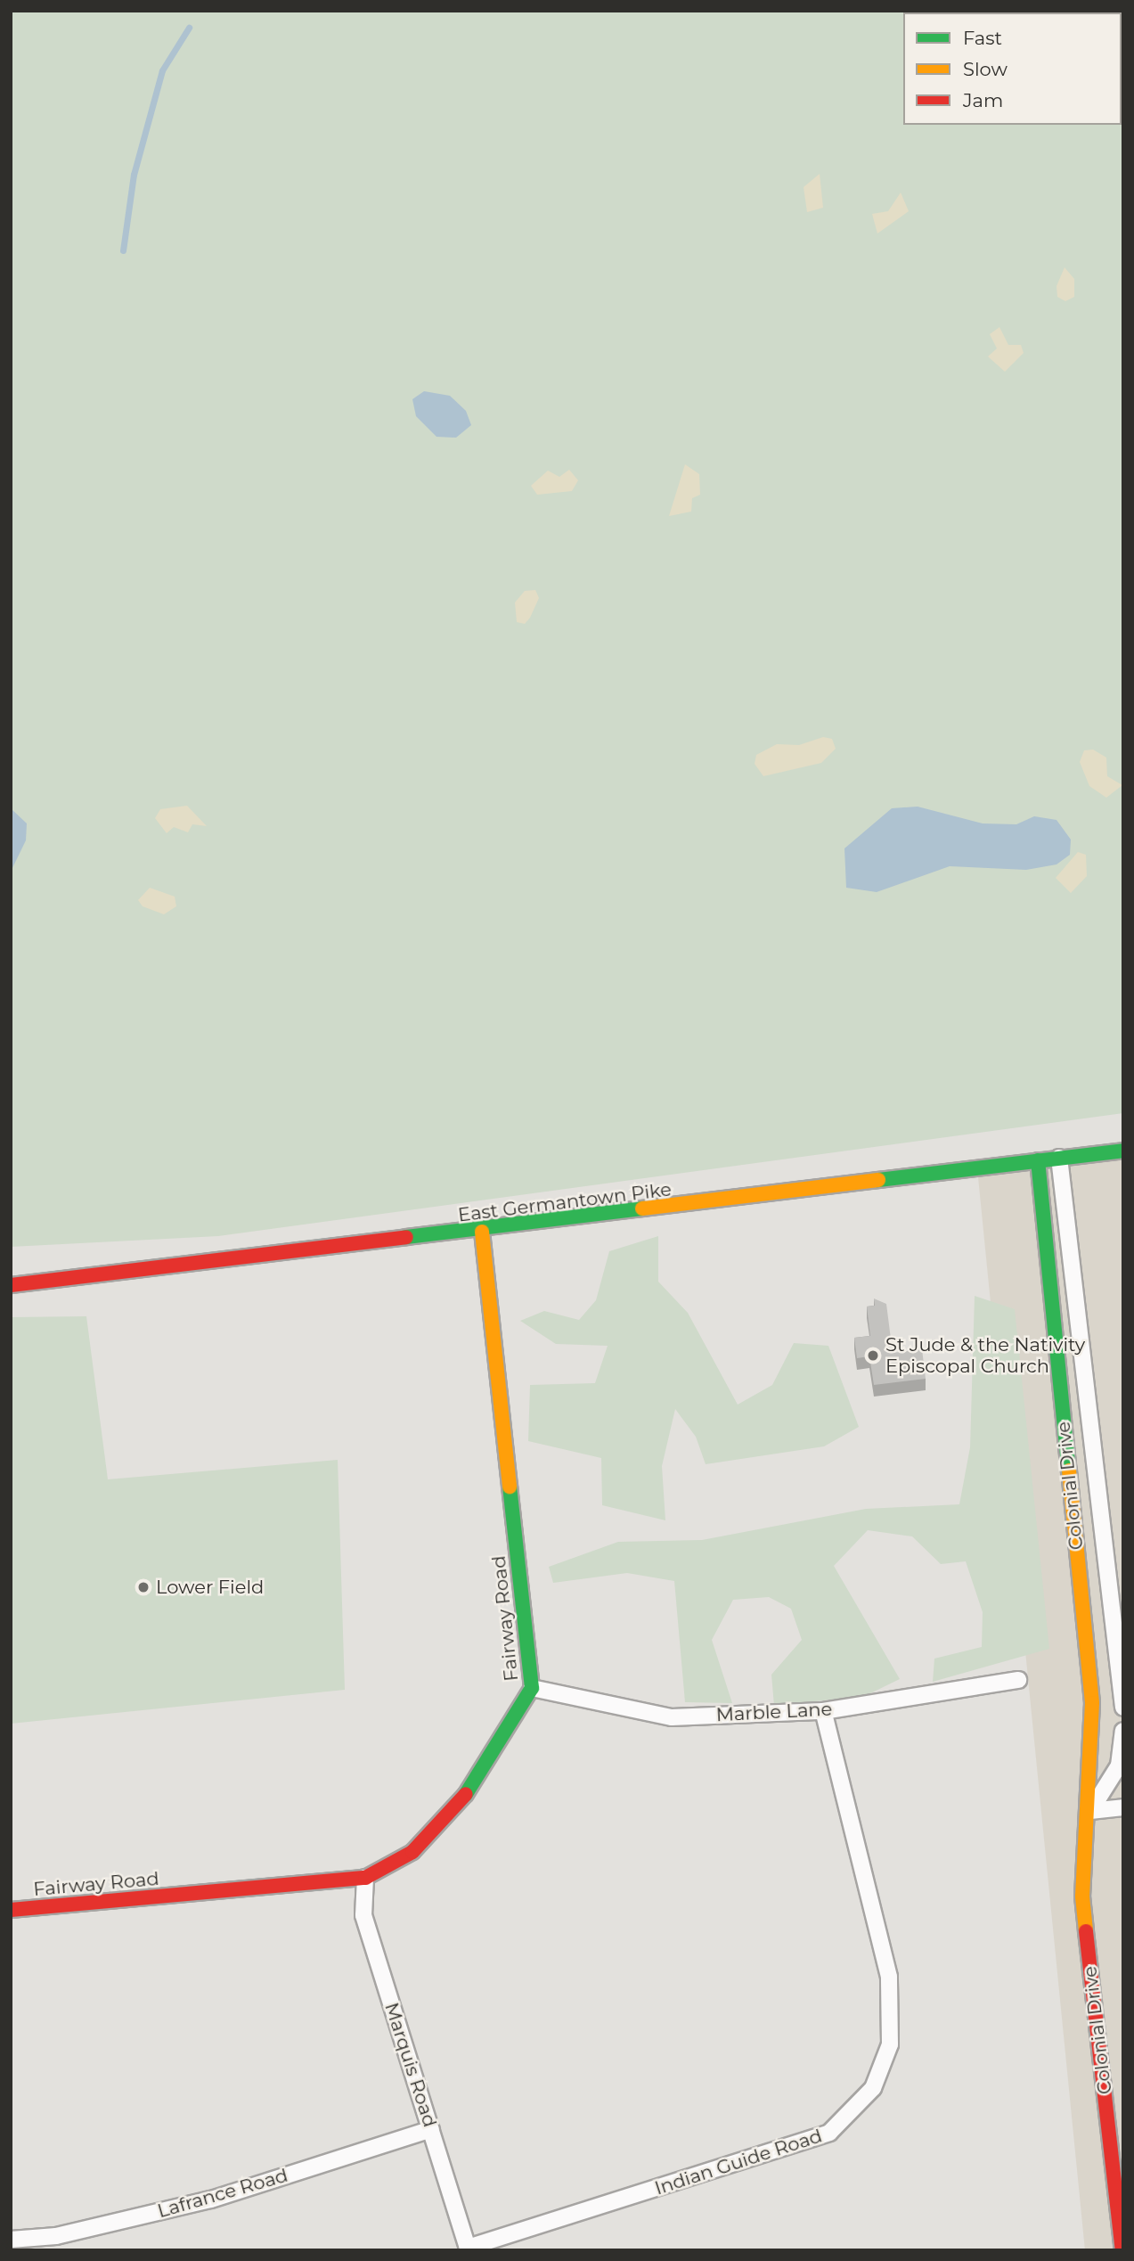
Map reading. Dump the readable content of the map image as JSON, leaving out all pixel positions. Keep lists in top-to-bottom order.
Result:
{
  "streets": {
    "street": [
      "East Germantown Pike",
      "Colonial Drive",
      "Fairway Road",
      "Marble Lane",
      "Marquis Road",
      "Indian Guide Road",
      "Lafrance Road"
    ]
  },
  "crossings": [
    ["East Germantown Pike", "Colonial Drive"],
    ["East Germantown Pike", "Fairway Road"],
    ["Fairway Road", "Marble Lane"],
    ["Fairway Road", "Marquis Road"],
    ["Marble Lane", "Indian Guide Road"],
    ["Marquis Road", "Indian Guide Road"],
    ["Marquis Road", "Lafrance Road"]
  ],
  "places": ["St Jude & the Nativity Episcopal Church", "Lower Field"],
  "legend": ["Fast", "Slow", "Jam"]
}
